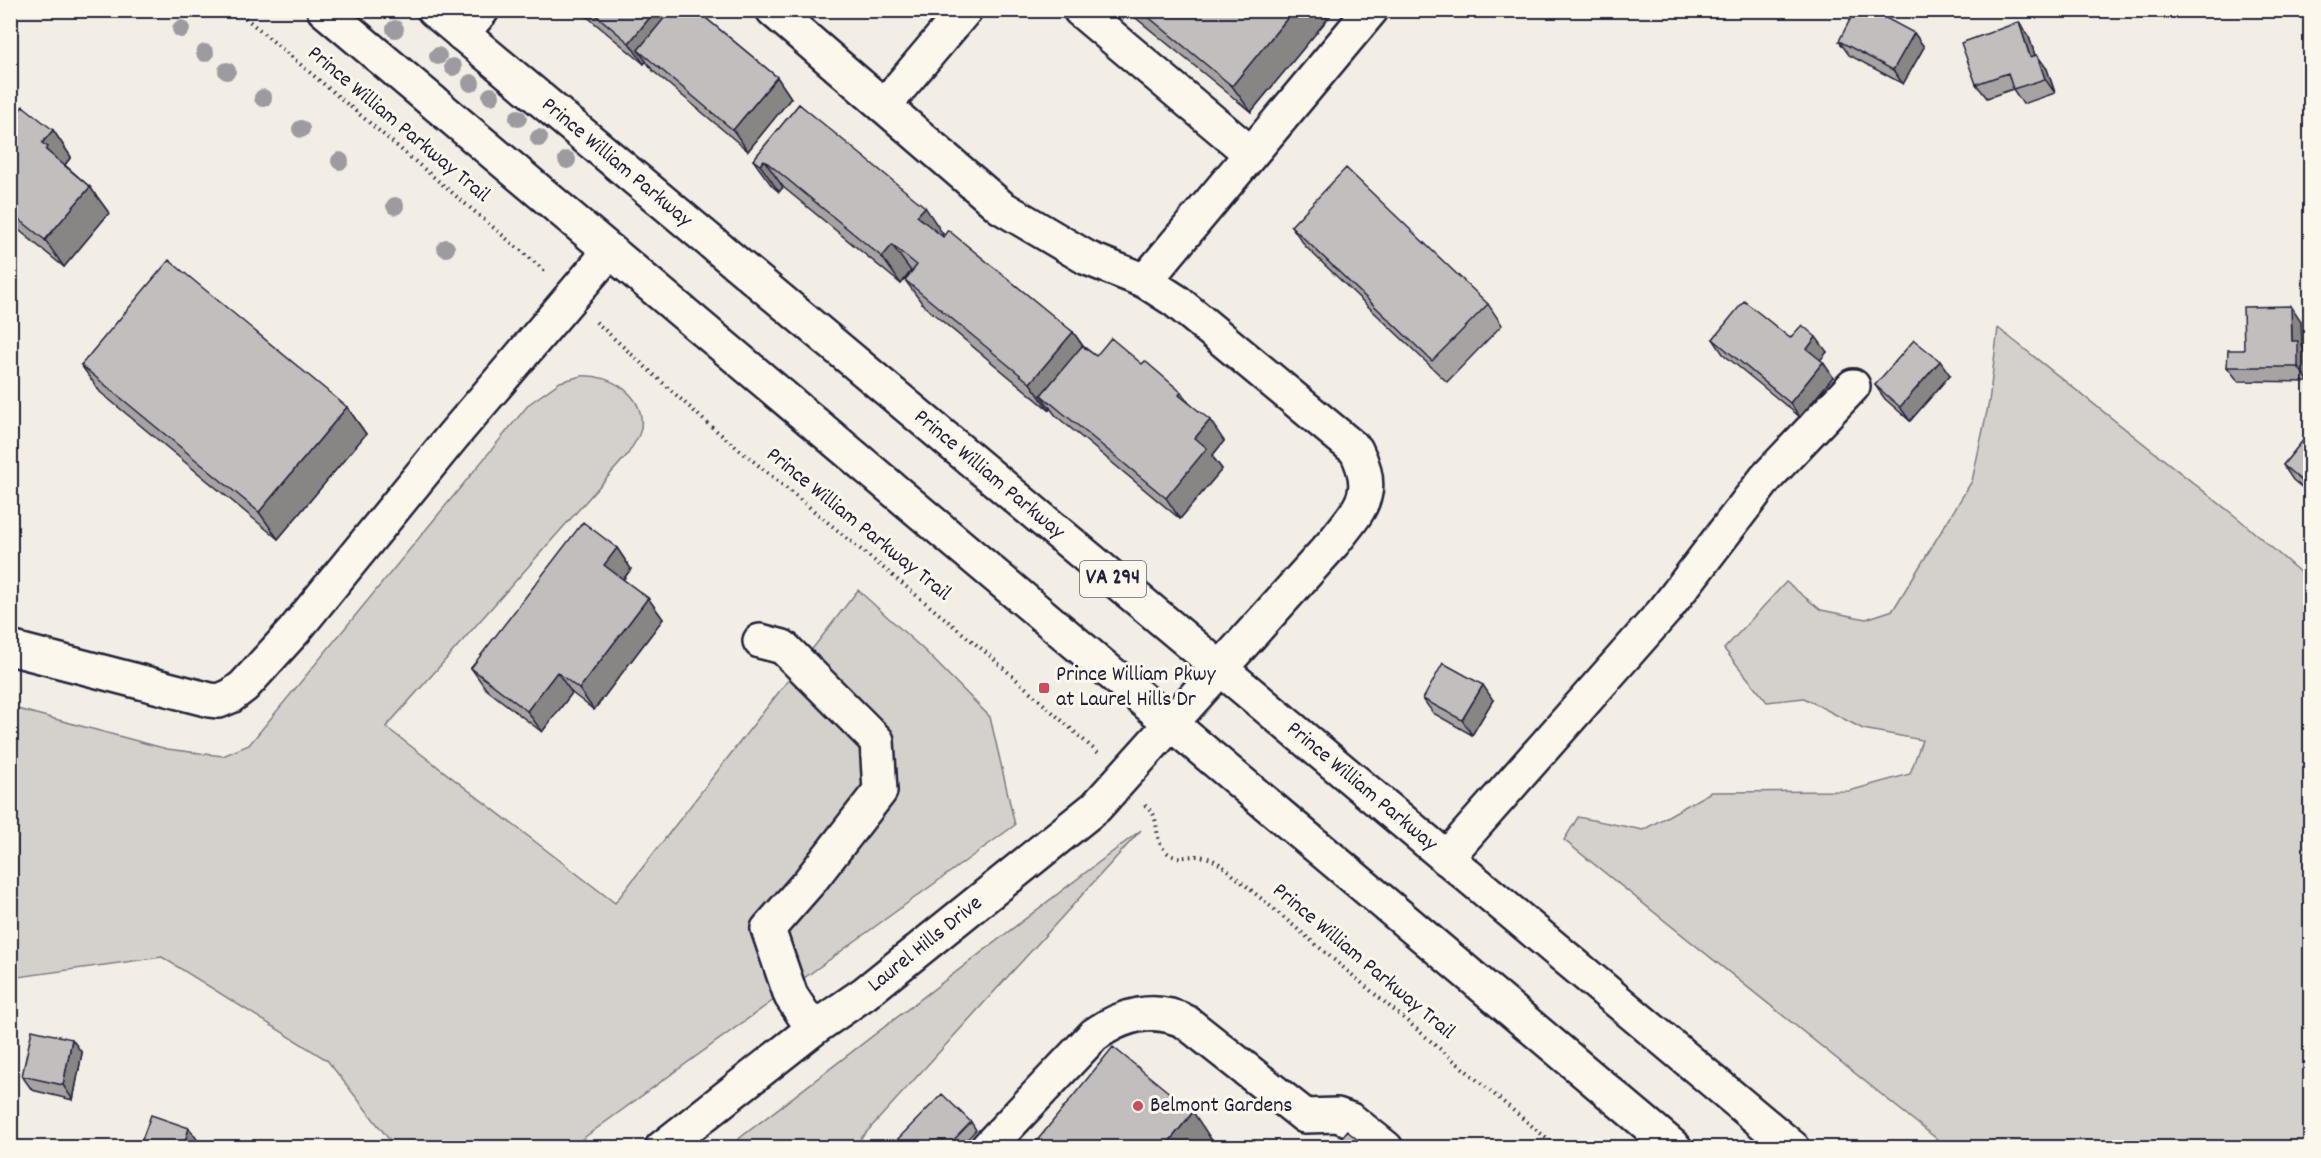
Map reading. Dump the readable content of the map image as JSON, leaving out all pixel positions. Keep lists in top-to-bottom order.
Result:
{
  "streets": {
    "main road": ["Prince William Parkway", "VA 294", "Laurel Hills Drive"],
    "path": ["Prince William Parkway Trail"]
  },
  "crossings": [
    ["Prince William Parkway", "Laurel Hills Drive"]
  ],
  "places": {
    "transit": ["Prince William Pkwy at Laurel Hills Dr"],
    "other": ["Belmont Gardens"]
  }
}
